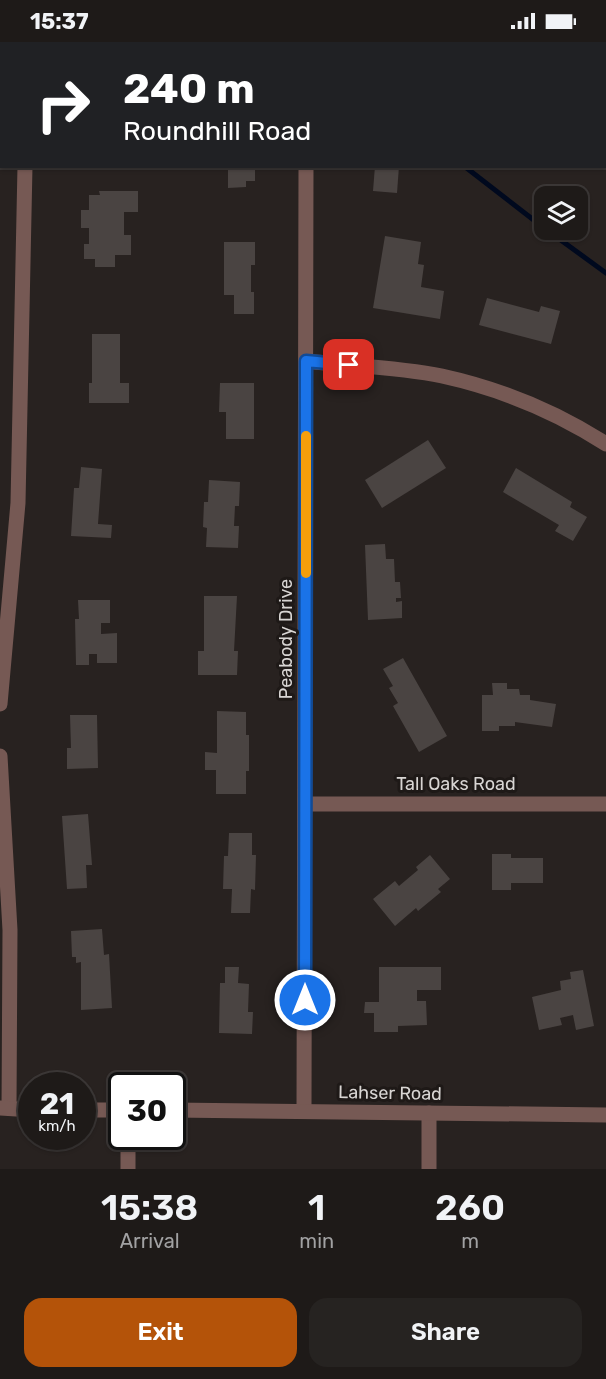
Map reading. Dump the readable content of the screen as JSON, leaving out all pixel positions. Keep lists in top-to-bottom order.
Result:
{
  "streets": {
    "street": ["Peabody Drive", "Tall Oaks Road", "Lahser Road"]
  },
  "crossings": [
    ["Peabody Drive", "Tall Oaks Road"],
    ["Peabody Drive", "Lahser Road"]
  ],
  "page": {
    "status": "15:37",
    "turn": ["240 m", "Roundhill Road"],
    "speed": "21 km/h",
    "limit": "30",
    "eta": [
      "15:38",
      "Arrival",
      "1",
      "min",
      "260",
      "m"
    ],
    "buttons": ["Exit", "Share"]
  }
}
